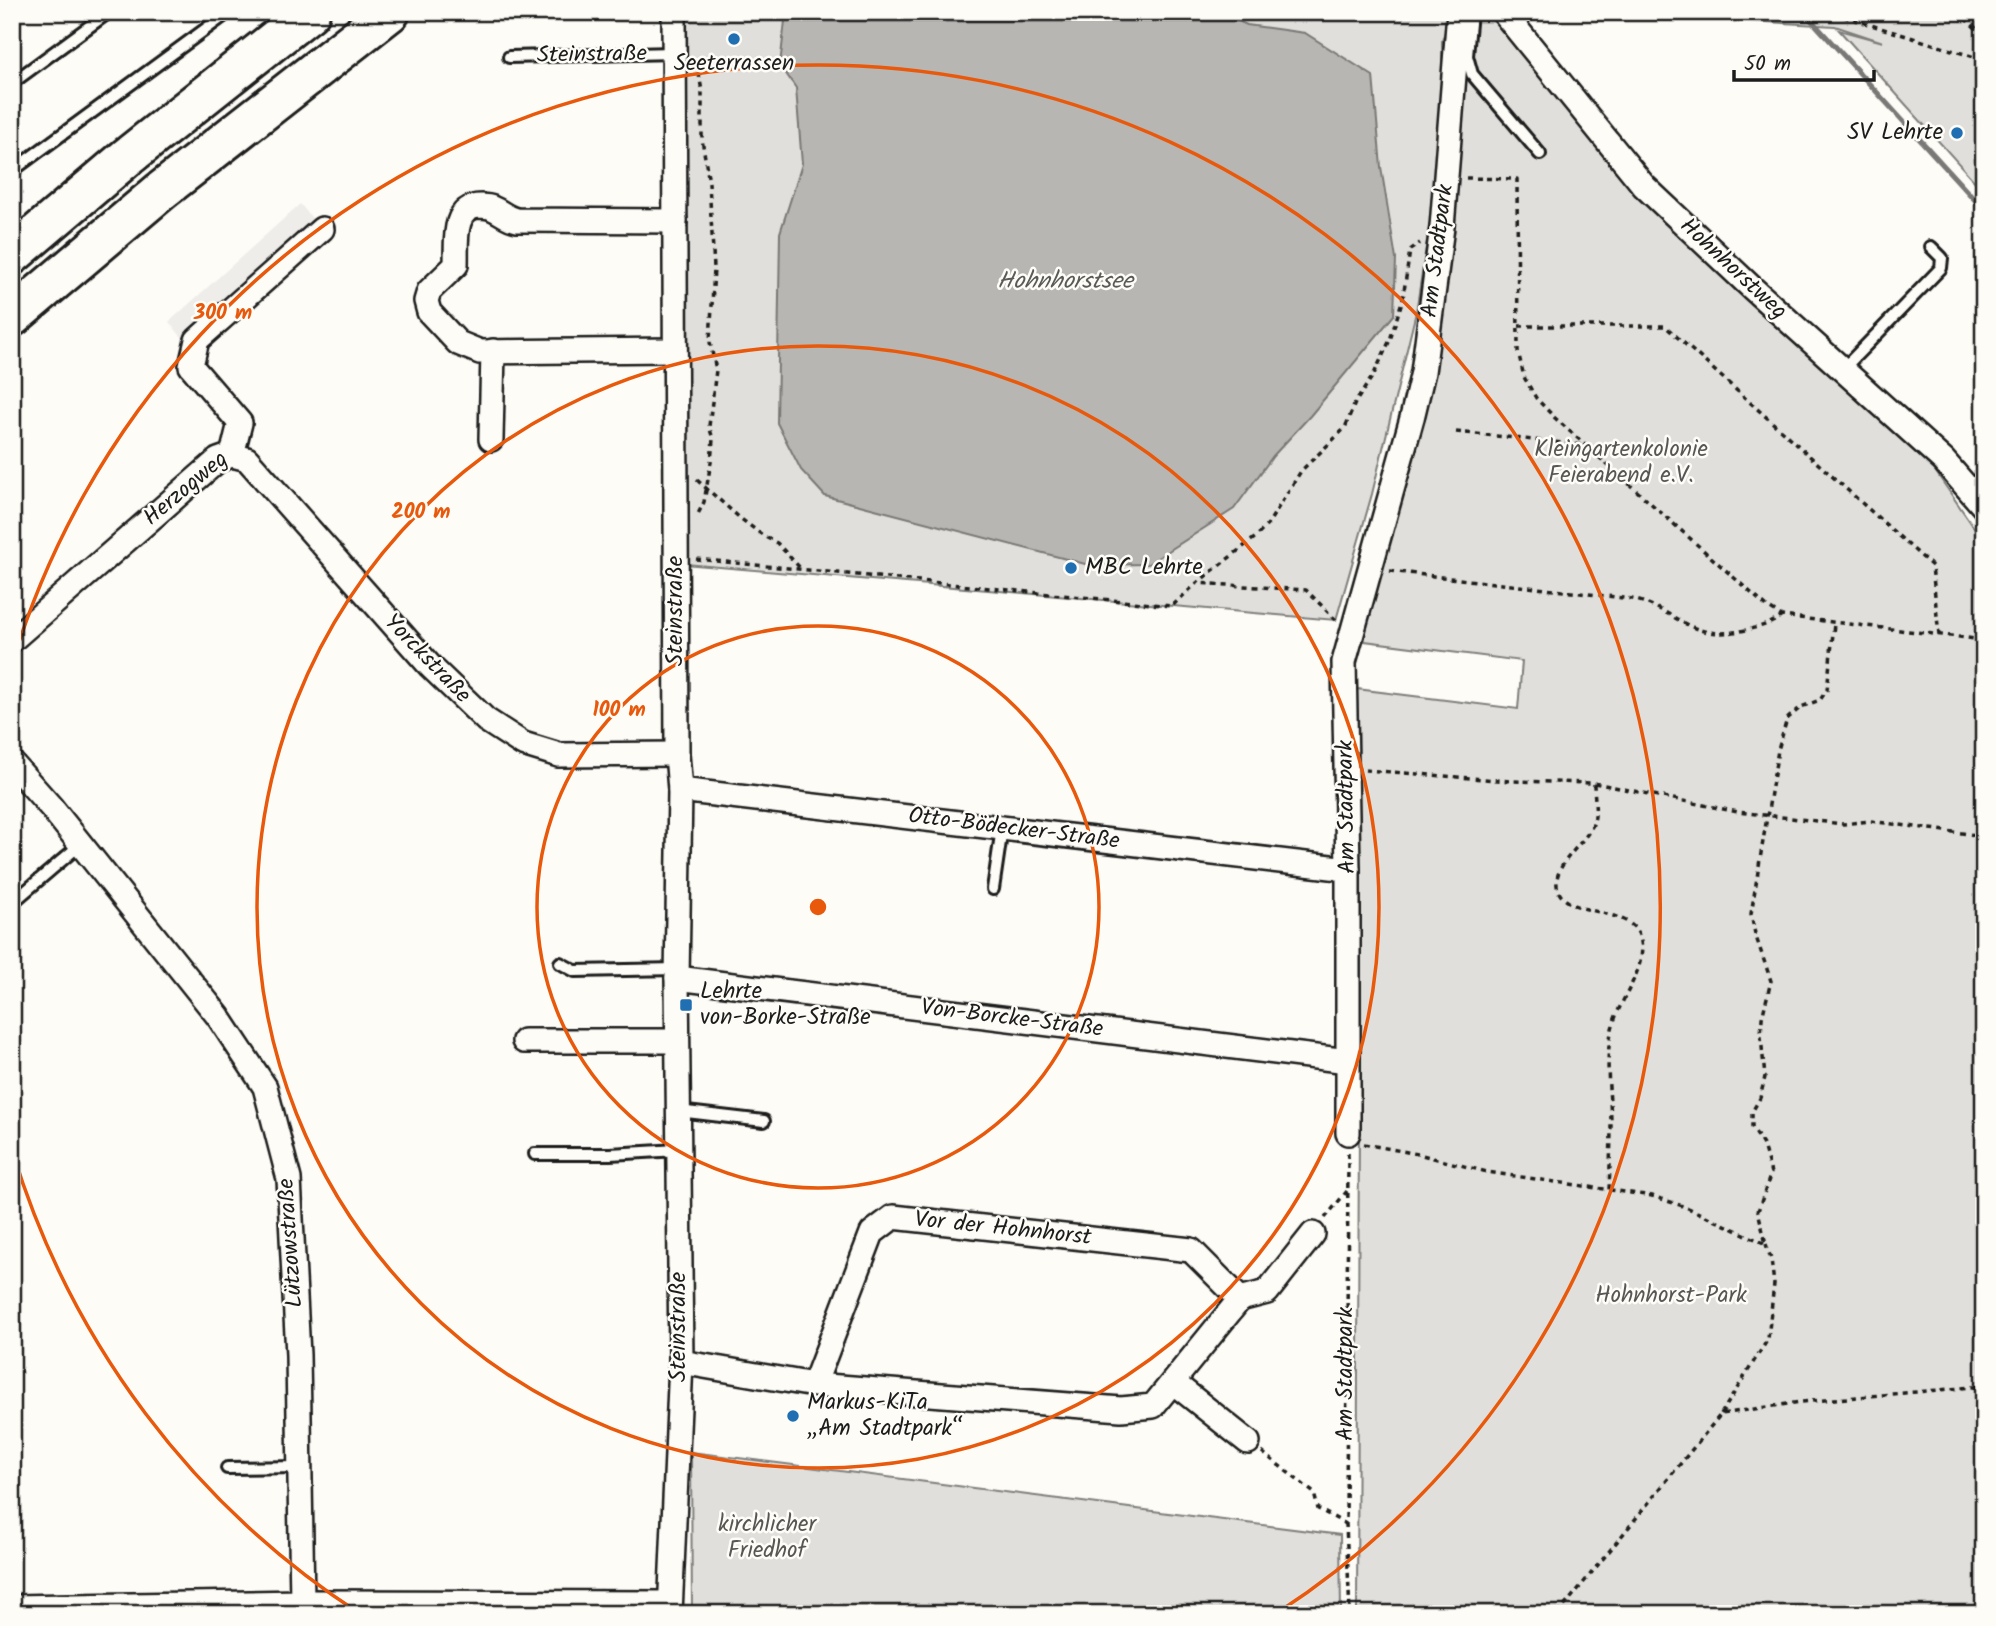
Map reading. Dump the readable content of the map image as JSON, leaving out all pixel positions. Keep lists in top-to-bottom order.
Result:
{
  "streets": {
    "street": [
      "Steinstraße",
      "Am Stadtpark",
      "Hohnhorstweg",
      "Herzogweg",
      "Yorckstraße",
      "Otto-Bödecker-Straße",
      "Von-Borcke-Straße",
      "Vor der Hohnhorst",
      "Lützowstraße"
    ]
  },
  "crossings": [
    ["Steinstraße", "Yorckstraße"],
    ["Steinstraße", "Otto-Bödecker-Straße"],
    ["Steinstraße", "Von-Borcke-Straße"],
    ["Am Stadtpark", "Otto-Bödecker-Straße"],
    ["Am Stadtpark", "Von-Borcke-Straße"],
    ["Herzogweg", "Yorckstraße"]
  ],
  "water": ["Hohnhorstsee"],
  "parks": ["Kleingartenkolonie Feierabend e.V.", "Hohnhorst-Park", "kirchlicher Friedhof"],
  "places": {
    "other": [
      "Seeterrassen",
      "SV Lehrte",
      "MBC Lehrte",
      "Markus-KiTa „Am Stadtpark“"
    ],
    "transit": ["Lehrte von-Borke-Straße"]
  },
  "scale_bar": "50 m",
  "rings": ["300 m", "200 m", "100 m"]
}
